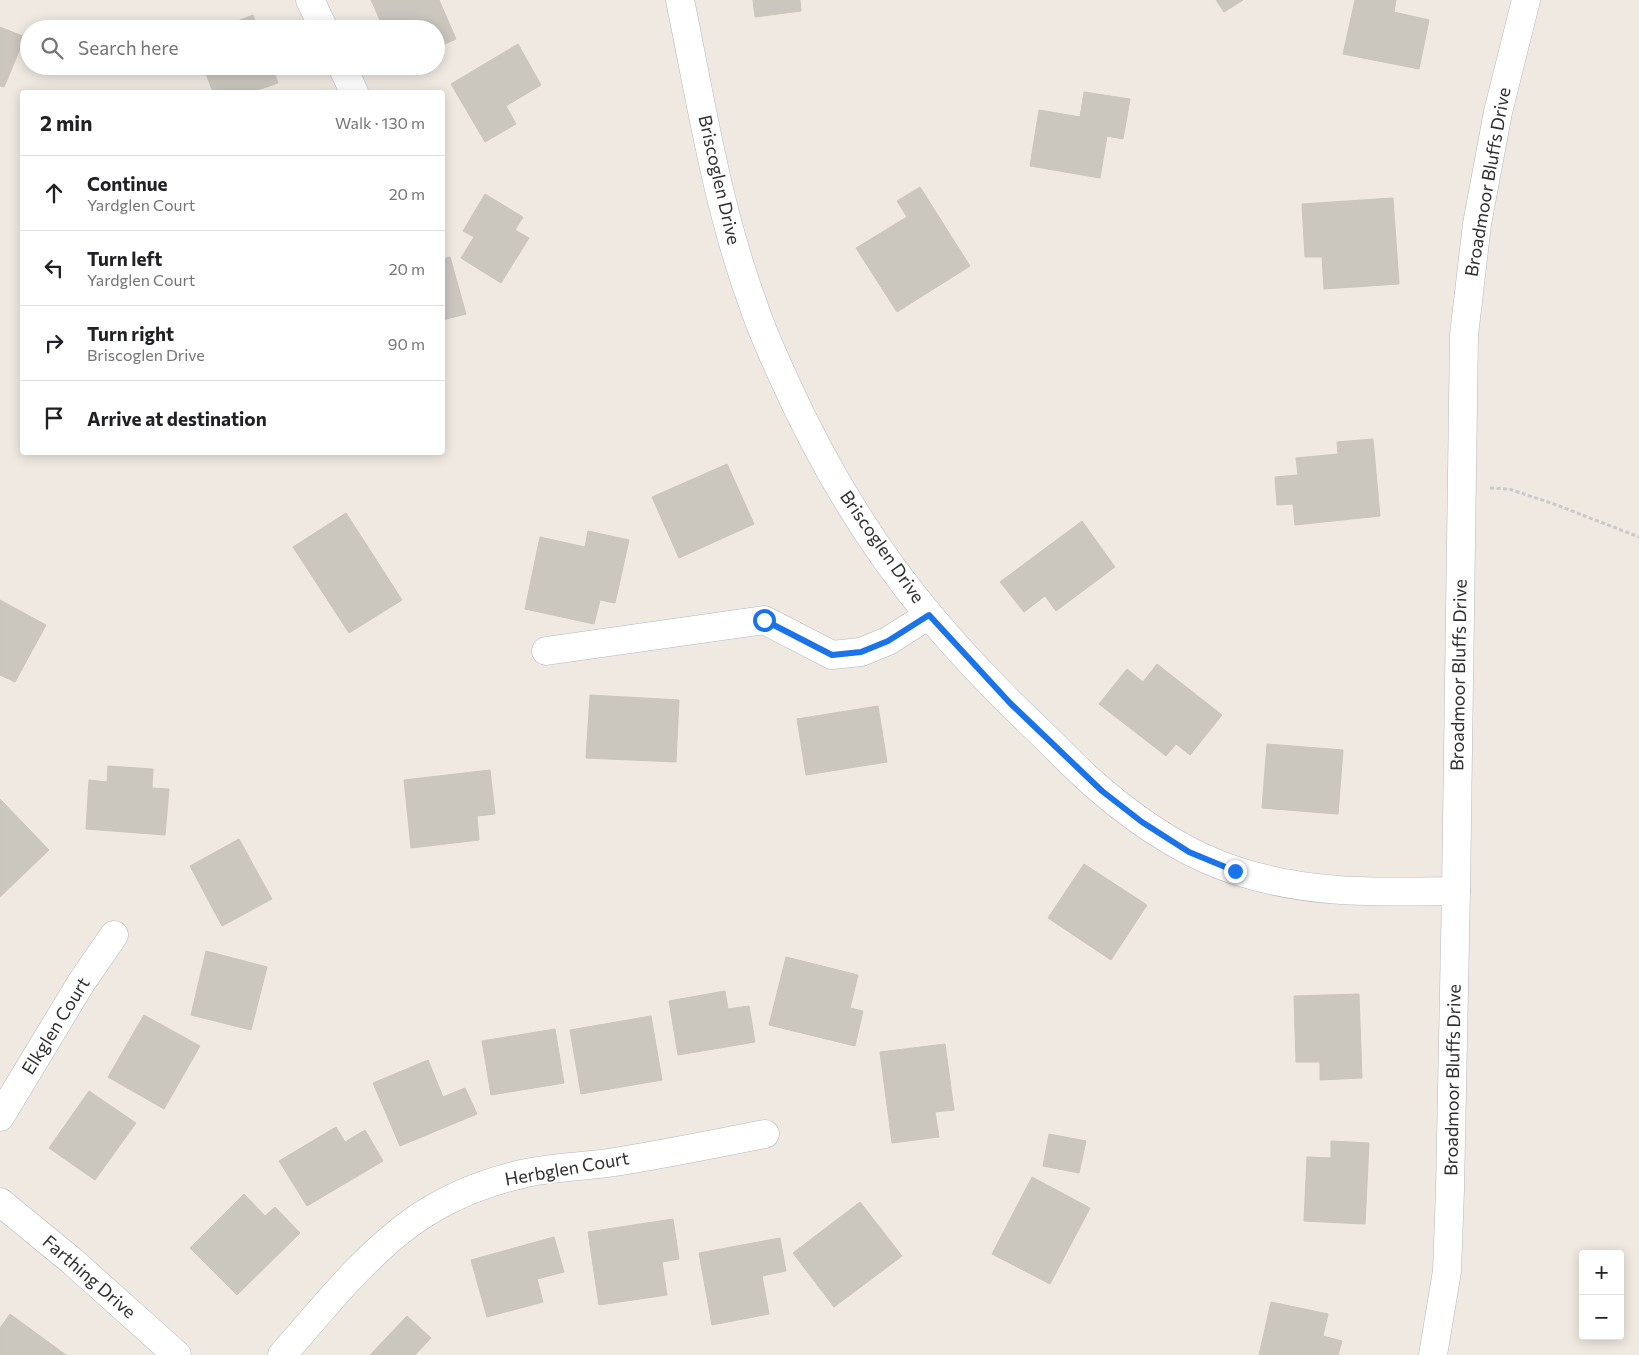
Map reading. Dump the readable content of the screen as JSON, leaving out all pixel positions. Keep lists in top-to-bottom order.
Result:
{
  "streets": {
    "street": [
      "Briscoglen Drive",
      "Broadmoor Bluffs Drive",
      "Elkglen Court",
      "Herbglen Court",
      "Farthing Drive"
    ]
  },
  "crossings": [
    ["Briscoglen Drive", "Broadmoor Bluffs Drive"]
  ],
  "page": {
    "search": "Search here",
    "heading": ["2 min", "Walk · 130 m"],
    "list": [
      ["Continue", "Yardglen Court", "20 m"],
      ["Turn left", "Yardglen Court", "20 m"],
      ["Turn right", "Briscoglen Drive", "90 m"],
      "Arrive at destination"
    ],
    "map_buttons": ["+", "−"]
  }
}
